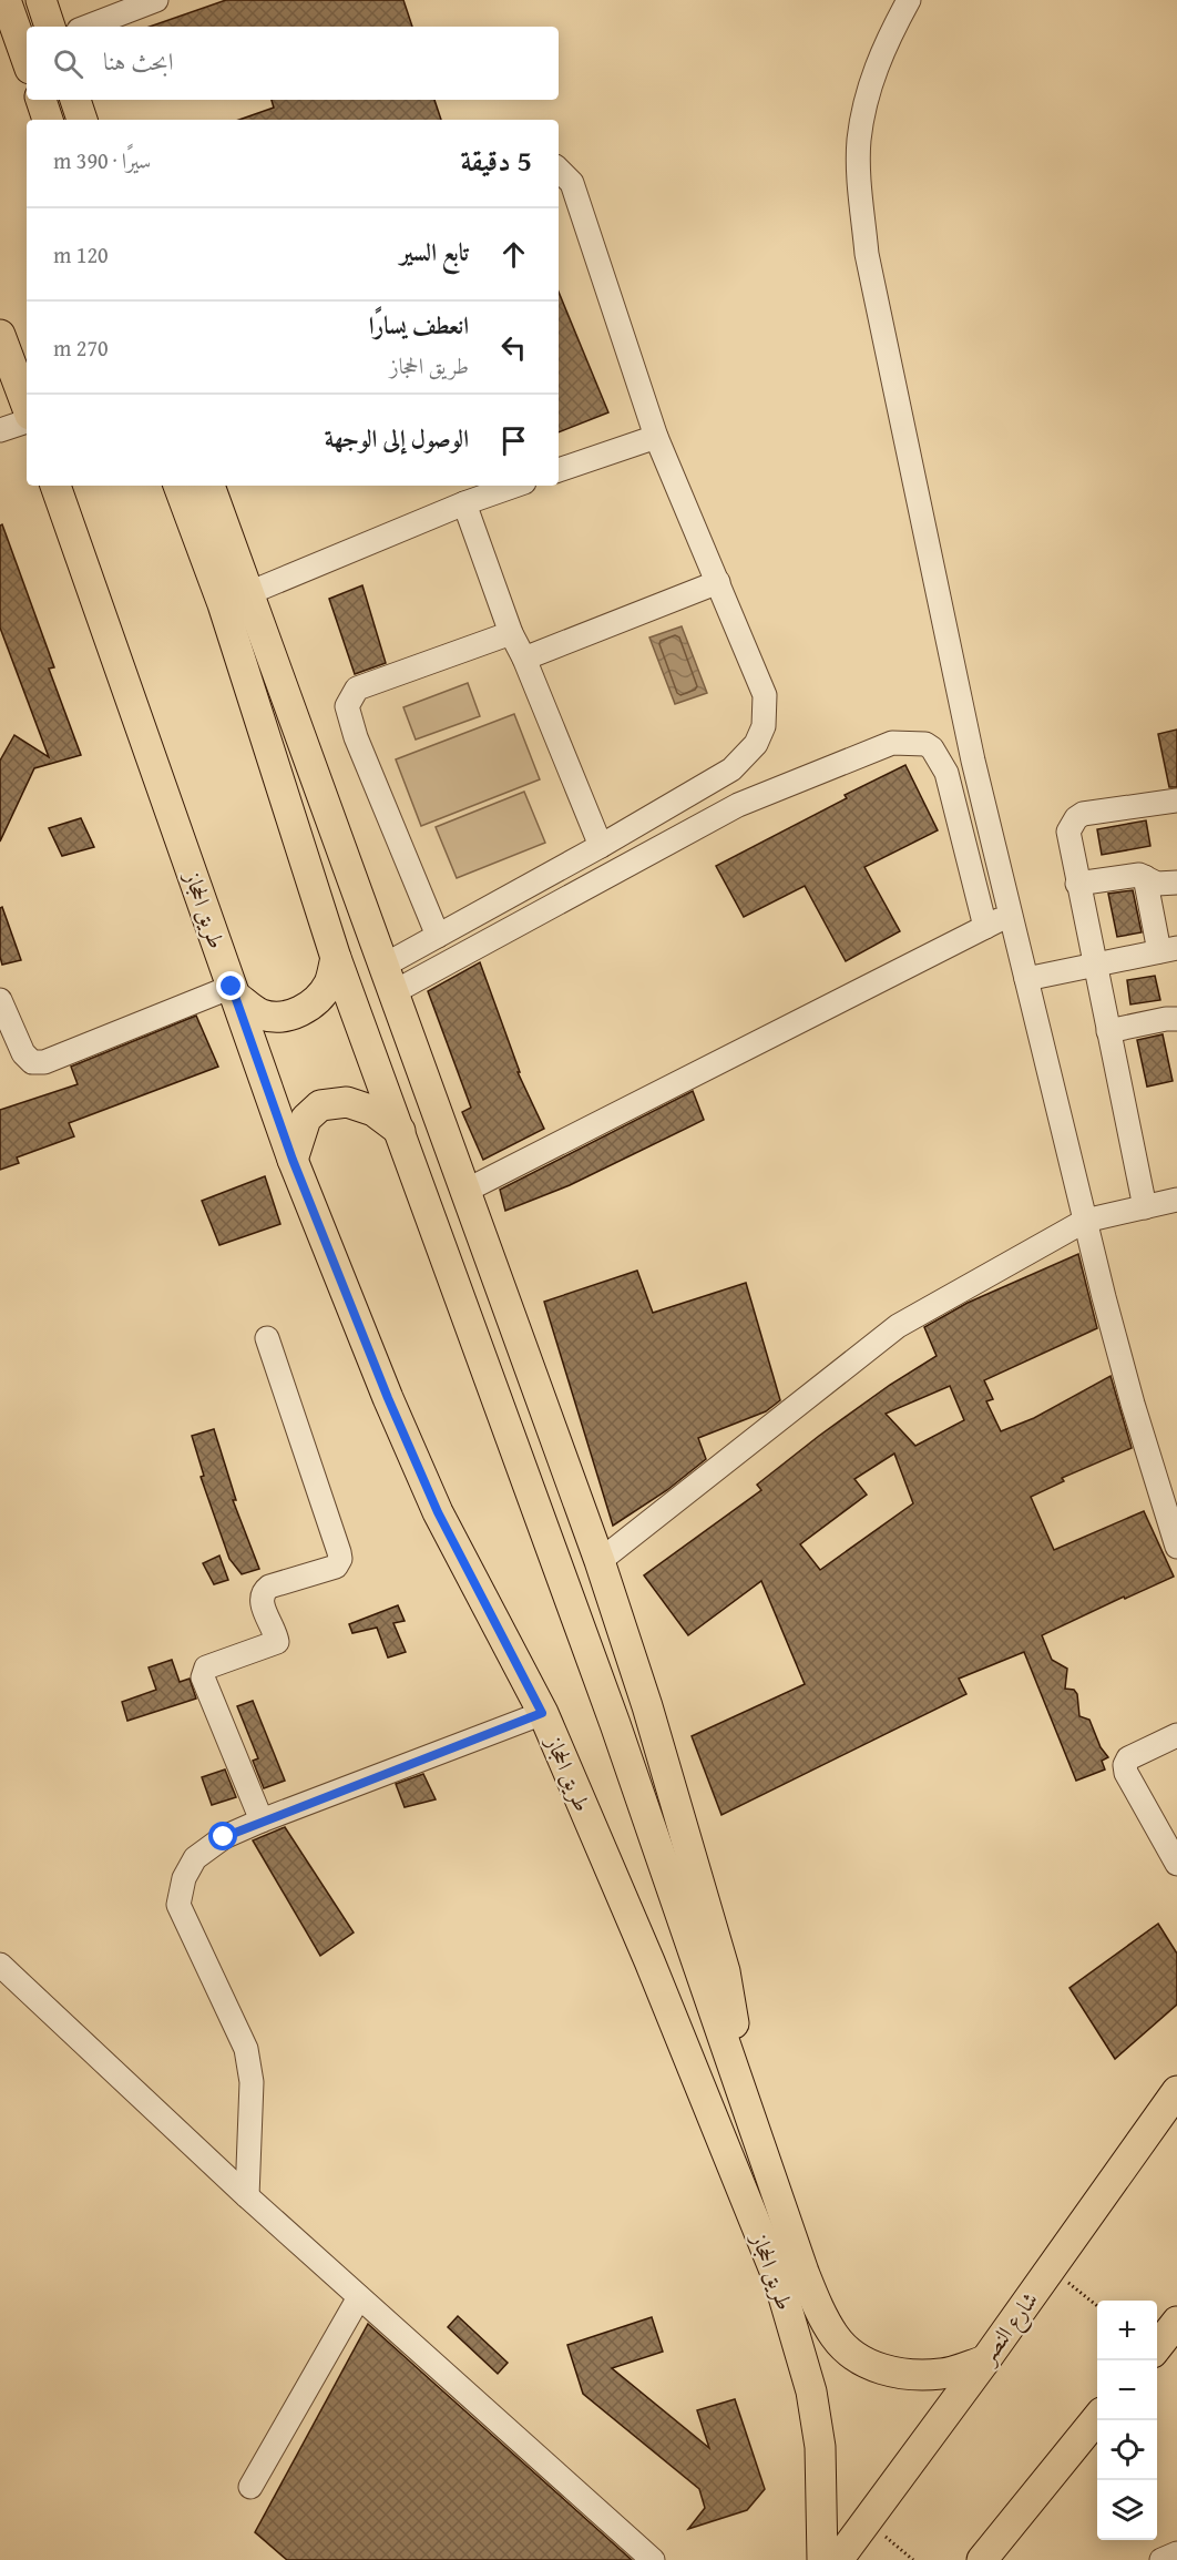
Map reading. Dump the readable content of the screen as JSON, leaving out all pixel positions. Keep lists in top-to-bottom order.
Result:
{
  "streets": {
    "main road": ["طريق الحجاز", "شارع النصر"]
  },
  "page": {
    "search": "ابحث هنا",
    "heading": ["5 دقيقة", "سيرًا · 390 m"],
    "list": [
      ["تابع السير", "120 m"],
      ["انعطف يسارًا", "طريق الحجاز", "270 m"],
      "الوصول إلى الوجهة"
    ],
    "map_buttons": ["+", "−"]
  }
}
